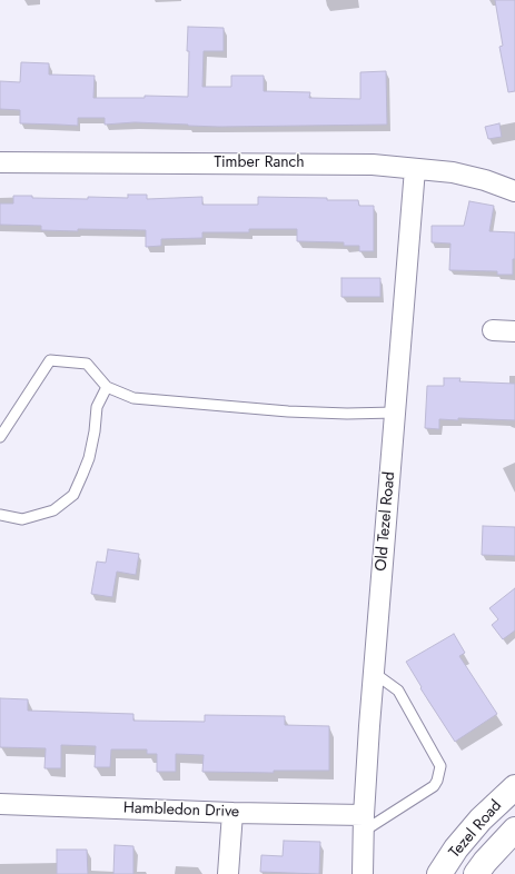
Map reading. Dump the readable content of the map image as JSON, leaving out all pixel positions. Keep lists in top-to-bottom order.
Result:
{
  "streets": {
    "main road": ["Tezel Road"],
    "street": ["Timber Ranch", "Old Tezel Road", "Hambledon Drive"]
  },
  "crossings": [
    ["Timber Ranch", "Old Tezel Road"],
    ["Old Tezel Road", "Hambledon Drive"]
  ]
}
